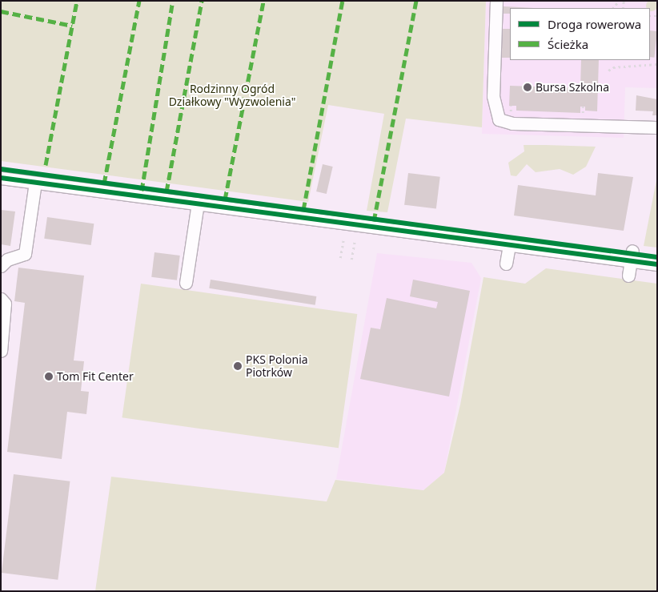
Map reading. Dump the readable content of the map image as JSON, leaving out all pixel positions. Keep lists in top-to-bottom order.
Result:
{
  "parks": ["Rodzinny Ogród Działkowy \"Wyzwolenia\""],
  "places": ["Bursa Szkolna", "PKS Polonia Piotrków", "Tom Fit Center"],
  "legend": ["Droga rowerowa", "Ścieżka"]
}
